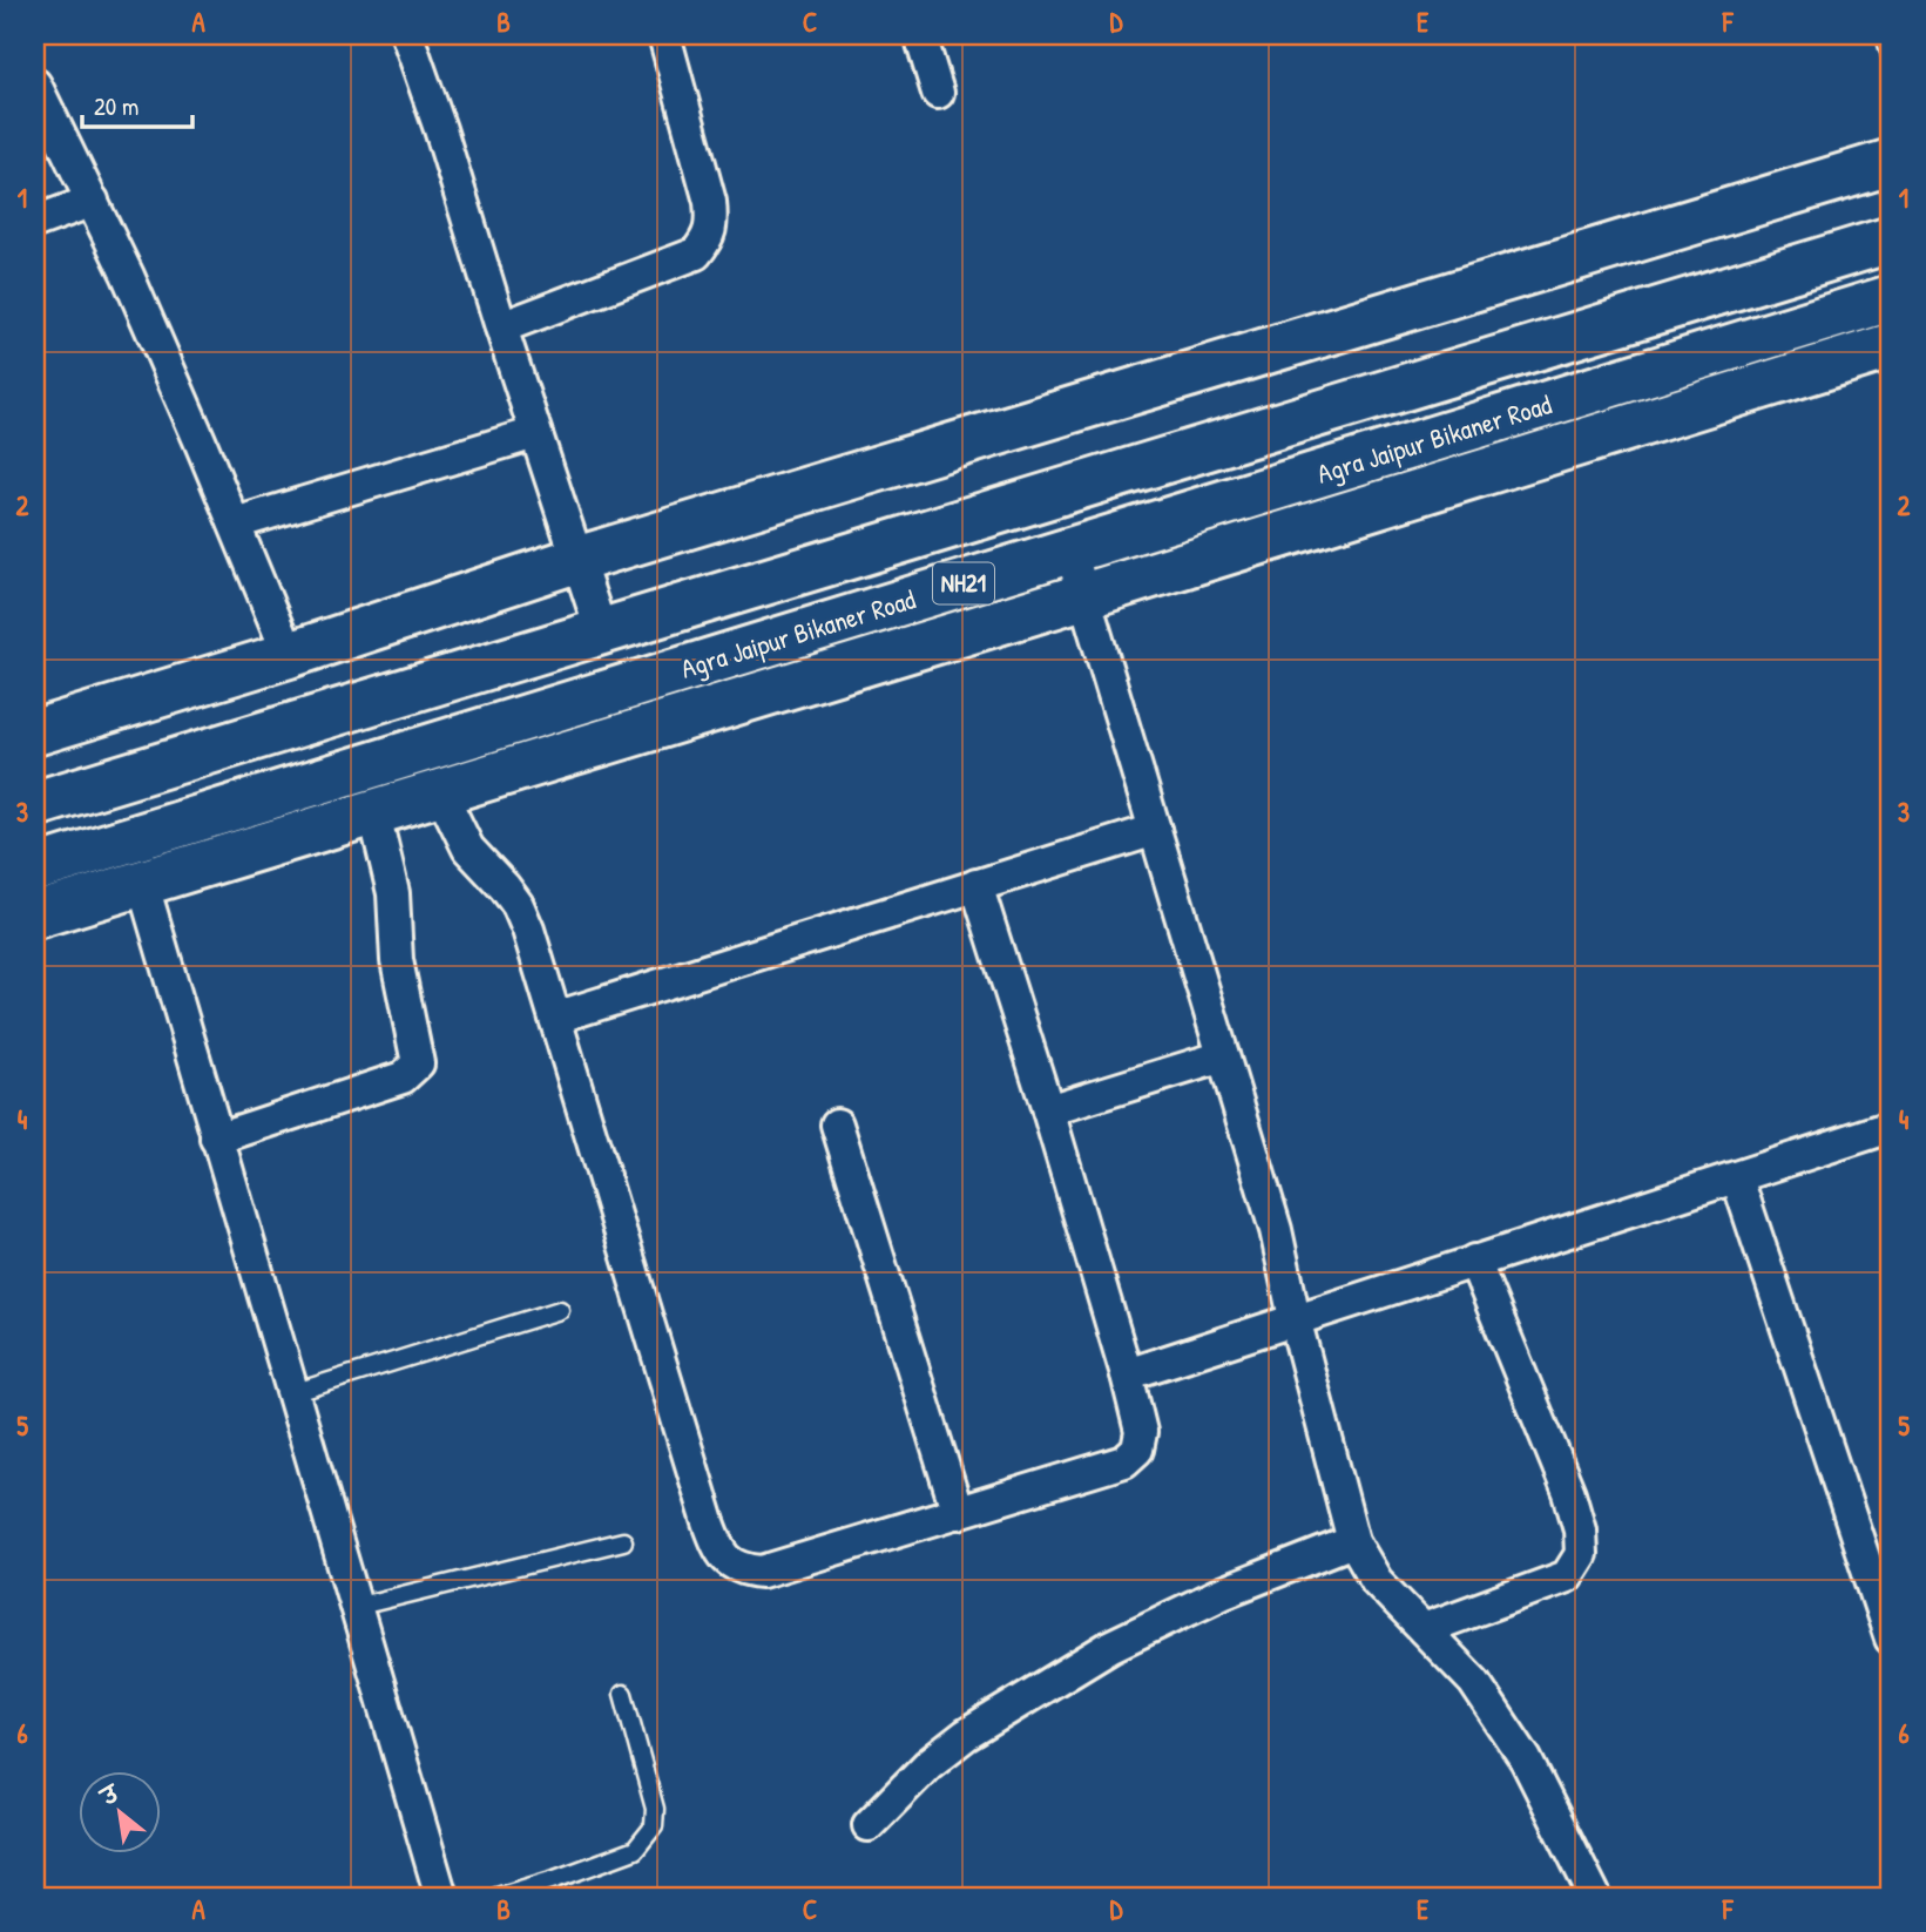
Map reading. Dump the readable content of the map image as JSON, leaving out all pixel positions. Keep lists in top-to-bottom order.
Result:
{
  "streets": {
    "main road": ["Agra Jaipur Bikaner Road", "NH21"]
  },
  "scale_bar": "20 m",
  "north": "top left",
  "grid": {
    "columns": [
      "A",
      "B",
      "C",
      "D",
      "E",
      "F"
    ],
    "rows": [
      "1",
      "2",
      "3",
      "4",
      "5",
      "6"
    ]
  }
}
